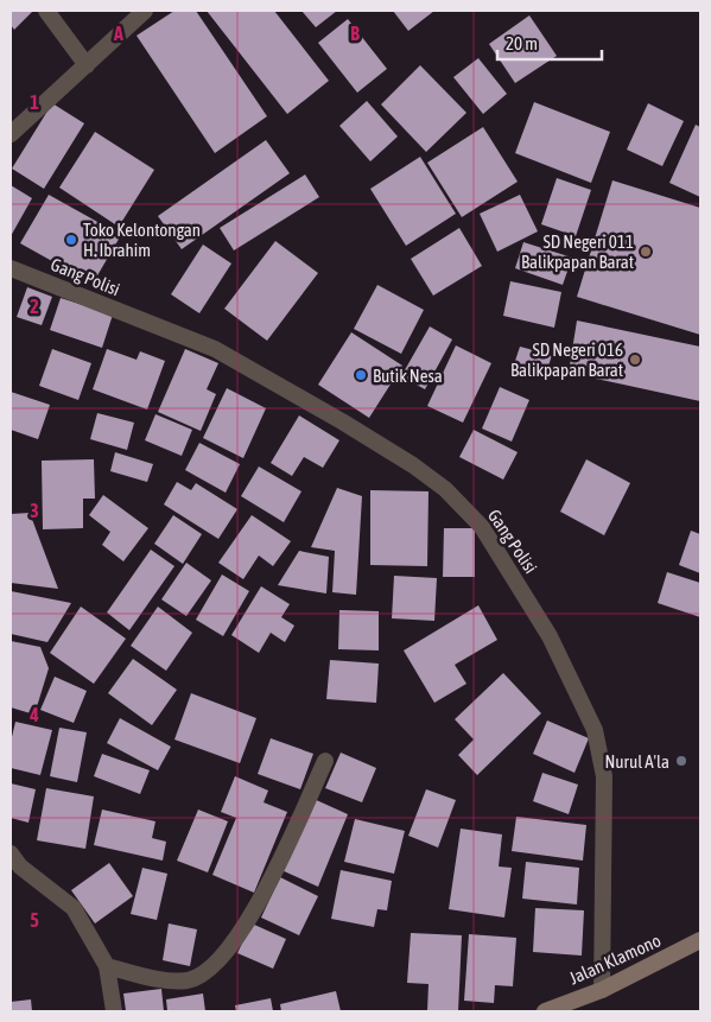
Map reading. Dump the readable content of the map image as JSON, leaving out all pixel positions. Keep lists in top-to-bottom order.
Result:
{
  "streets": {
    "main road": ["Jalan Klamono"],
    "street": ["Gang Polisi"]
  },
  "crossings": [
    ["Gang Polisi", "Jalan Klamono"]
  ],
  "places": [
    "Toko Kelontongan H. Ibrahim",
    "SD Negeri 011 Balikpapan Barat",
    "SD Negeri 016 Balikpapan Barat",
    "Butik Nesa",
    "Nurul A'la"
  ],
  "scale_bar": "20 m",
  "grid": {
    "columns": ["A", "B"],
    "rows": [
      "1",
      "2",
      "3",
      "4",
      "5"
    ]
  }
}
